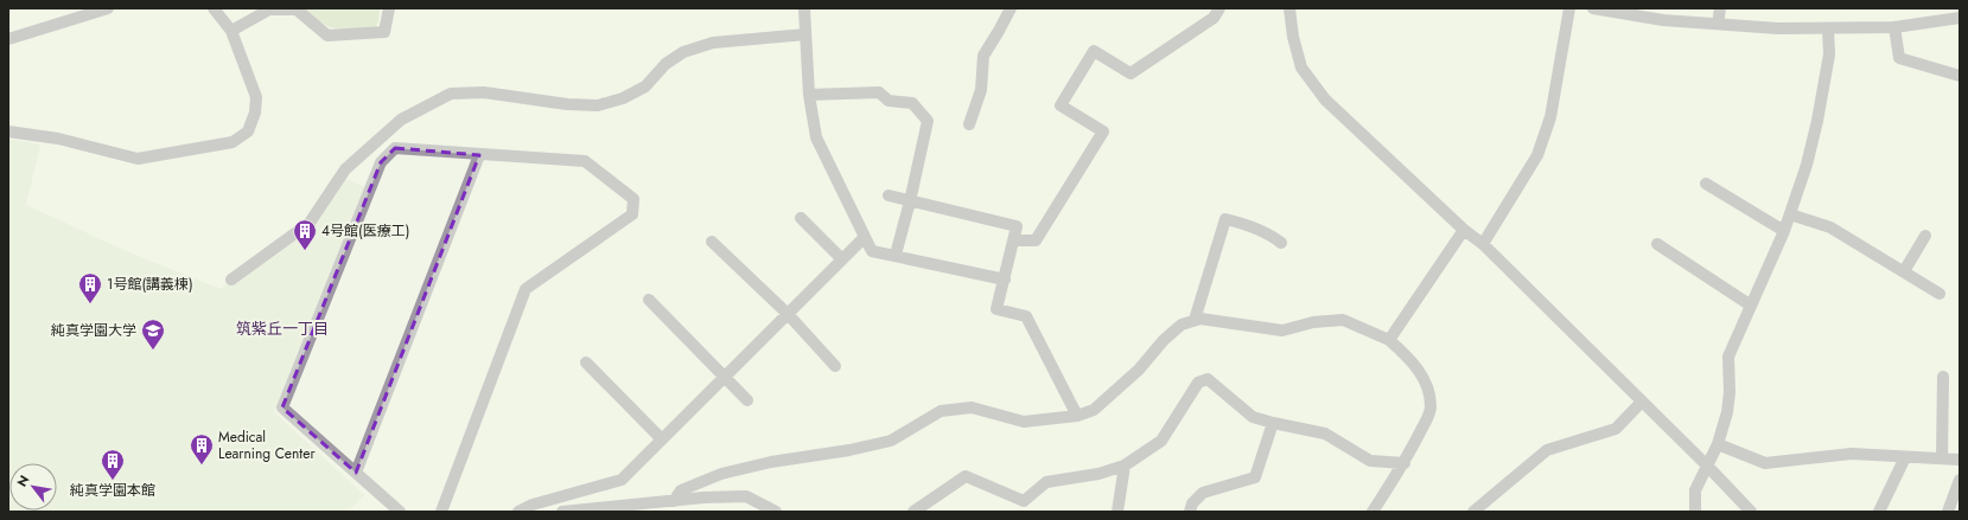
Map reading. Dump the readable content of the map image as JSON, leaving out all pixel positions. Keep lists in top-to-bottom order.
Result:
{
  "districts": ["筑紫丘一丁目"],
  "places": {
    "building": [
      "4号館(医療工)",
      "1号館(講義棟)",
      "Medical Learning Center",
      "純真学園本館"
    ],
    "school or university": ["純真学園大学"]
  },
  "north": "top left"
}
